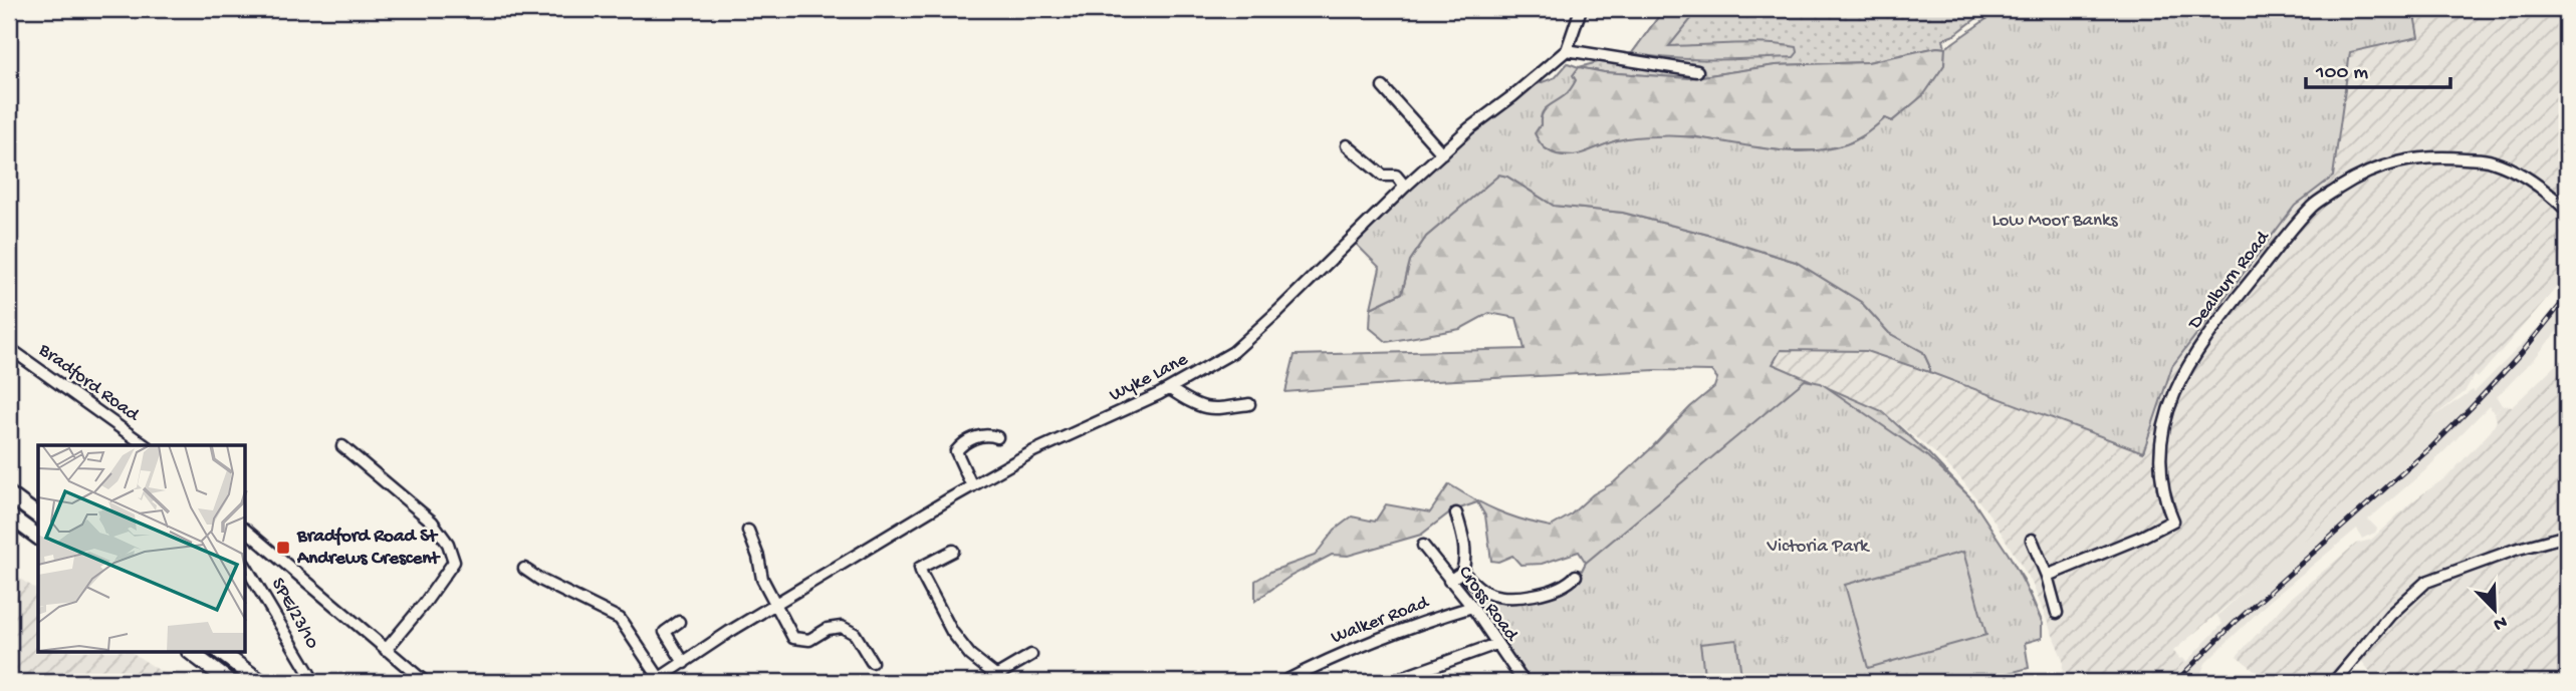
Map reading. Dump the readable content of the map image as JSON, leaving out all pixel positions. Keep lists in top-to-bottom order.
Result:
{
  "streets": {
    "street": [
      "Dealburn Road",
      "Wyke Lane",
      "Bradford Road",
      "Cross Road",
      "SPE/23/10",
      "Walker Road"
    ]
  },
  "crossings": [
    ["Cross Road", "Walker Road"]
  ],
  "parks": ["Low Moor Banks", "Victoria Park"],
  "places": {
    "transit": ["Bradford Road St Andrews Crescent"]
  },
  "scale_bar": "100 m",
  "north": "bottom right"
}
